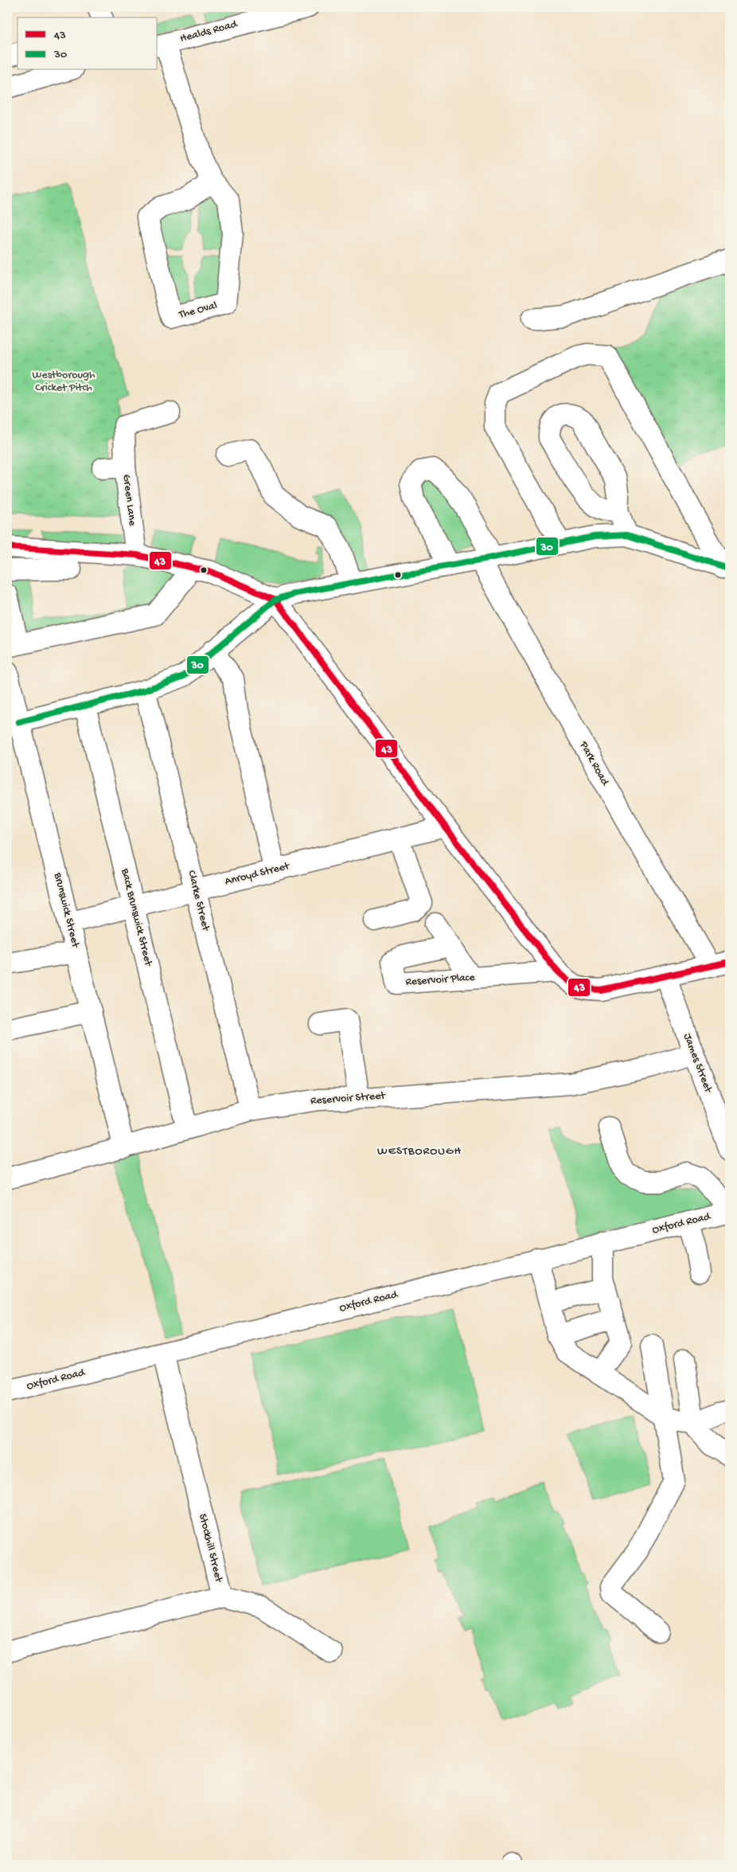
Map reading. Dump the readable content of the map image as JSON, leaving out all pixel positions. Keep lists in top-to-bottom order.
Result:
{
  "streets": {
    "street": [
      "Healds Road",
      "The Oval",
      "Green Lane",
      "Park Road",
      "Anroyd Street",
      "Clarke Street",
      "Brunswick Street",
      "Back Brunswick Street",
      "Reservoir Place",
      "James Street",
      "Reservoir Street",
      "Oxford Road",
      "Stockhill Street"
    ]
  },
  "crossings": [
    ["Healds Road", "The Oval"],
    ["Anroyd Street", "Clarke Street"],
    ["Anroyd Street", "Brunswick Street"],
    ["Anroyd Street", "Back Brunswick Street"],
    ["Clarke Street", "Reservoir Street"],
    ["Brunswick Street", "Reservoir Street"],
    ["Back Brunswick Street", "Reservoir Street"],
    ["James Street", "Reservoir Street"],
    ["Oxford Road", "Stockhill Street"]
  ],
  "districts": ["WESTBOROUGH"],
  "parks": ["Westborough Cricket Pitch"],
  "lines": ["transit line 30", "transit line 43"],
  "legend": ["43", "30"]
}
